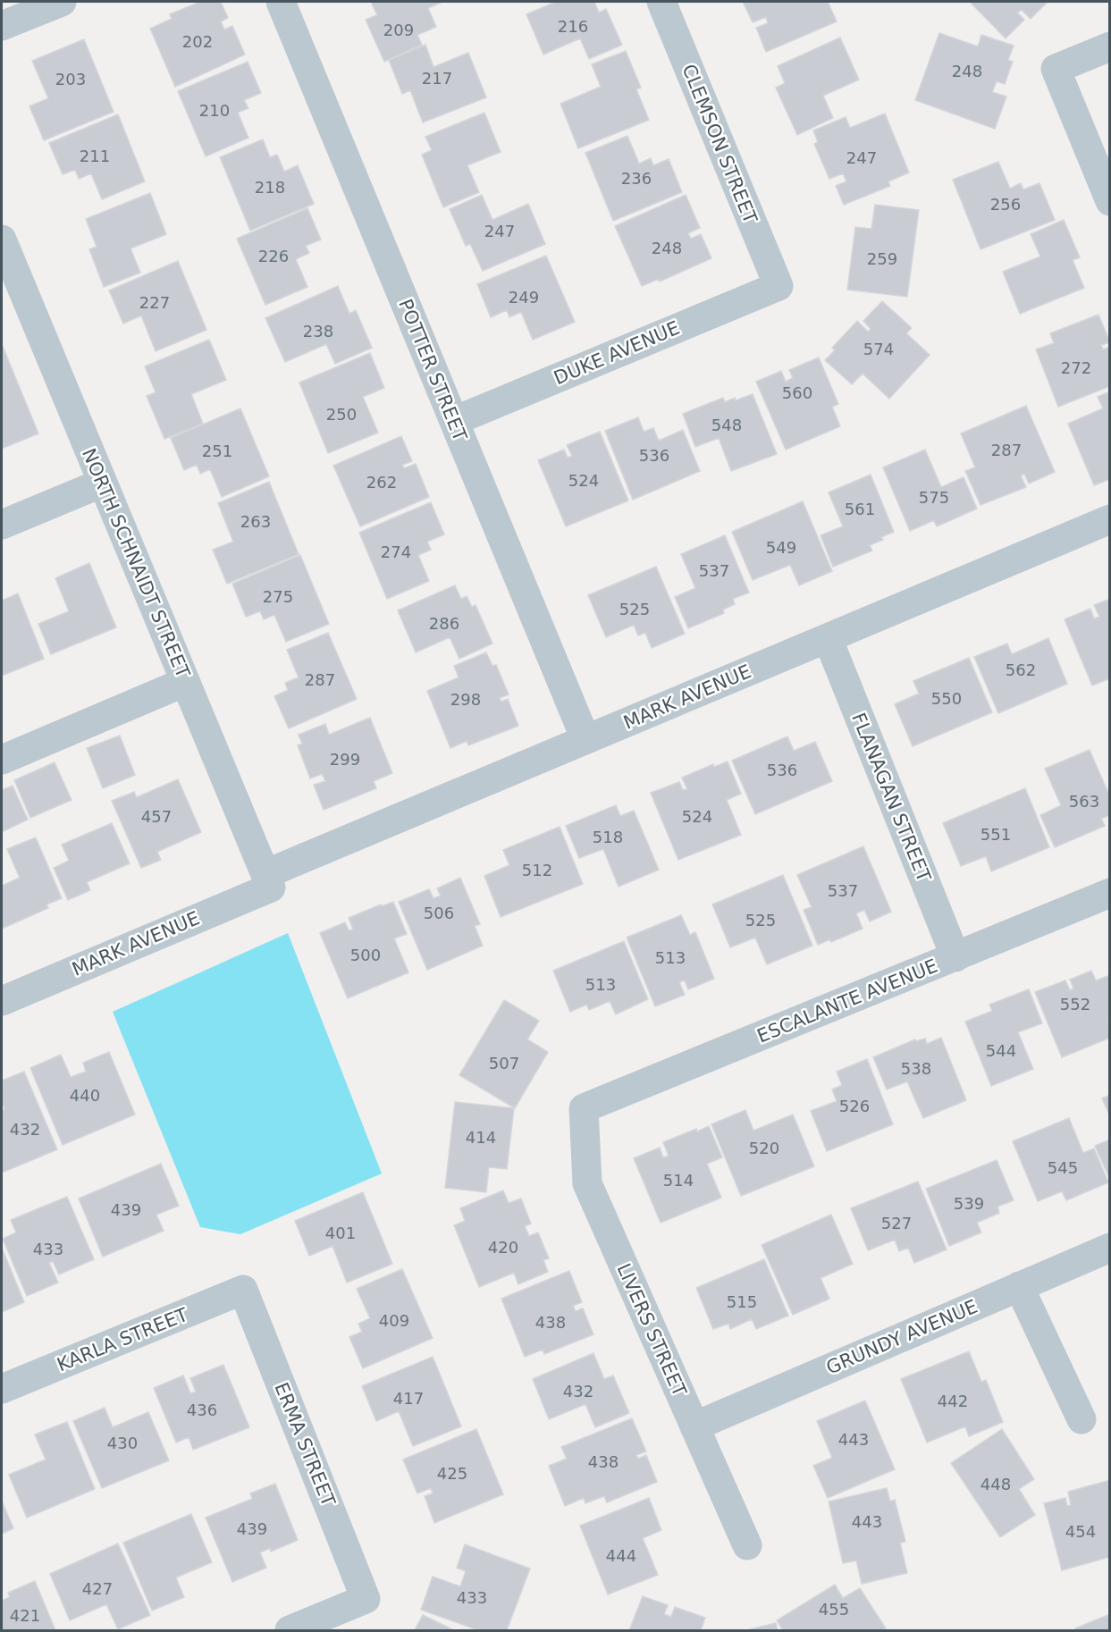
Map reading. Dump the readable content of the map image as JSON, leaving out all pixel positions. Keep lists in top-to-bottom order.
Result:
{
  "streets": {
    "street": [
      "CLEMSON STREET",
      "DUKE AVENUE",
      "POTTER STREET",
      "NORTH SCHNAIDT STREET",
      "MARK AVENUE",
      "FLANAGAN STREET",
      "ESCALANTE AVENUE",
      "LIVERS STREET",
      "GRUNDY AVENUE",
      "KARLA STREET",
      "ERMA STREET"
    ]
  },
  "crossings": [
    ["CLEMSON STREET", "DUKE AVENUE"],
    ["DUKE AVENUE", "POTTER STREET"],
    ["POTTER STREET", "MARK AVENUE"],
    ["NORTH SCHNAIDT STREET", "MARK AVENUE"],
    ["MARK AVENUE", "FLANAGAN STREET"],
    ["FLANAGAN STREET", "ESCALANTE AVENUE"],
    ["ESCALANTE AVENUE", "LIVERS STREET"],
    ["LIVERS STREET", "GRUNDY AVENUE"],
    ["KARLA STREET", "ERMA STREET"]
  ],
  "house_numbers": [
    "216",
    "209",
    "202",
    "248",
    "217",
    "203",
    "210",
    "211",
    "247",
    "236",
    "218",
    "256",
    "247",
    "248",
    "226",
    "259",
    "249",
    "227",
    "238",
    "574",
    "272",
    "560",
    "250",
    "548",
    "287",
    "251",
    "536",
    "524",
    "262",
    "575",
    "561",
    "263",
    "549",
    "274",
    "537",
    "275",
    "525",
    "286",
    "562",
    "287",
    "550",
    "298",
    "299",
    "536",
    "563",
    "457",
    "524",
    "551",
    "518",
    "512",
    "537",
    "506",
    "525",
    "500",
    "513",
    "513",
    "552",
    "544",
    "507",
    "538",
    "440",
    "526",
    "432",
    "414",
    "520",
    "545",
    "514",
    "539",
    "439",
    "527",
    "401",
    "420",
    "433",
    "515",
    "409",
    "438",
    "432",
    "417",
    "442",
    "436",
    "443",
    "430",
    "438",
    "425",
    "448",
    "443",
    "439",
    "454",
    "444",
    "427",
    "433",
    "455",
    "421"
  ]
}
